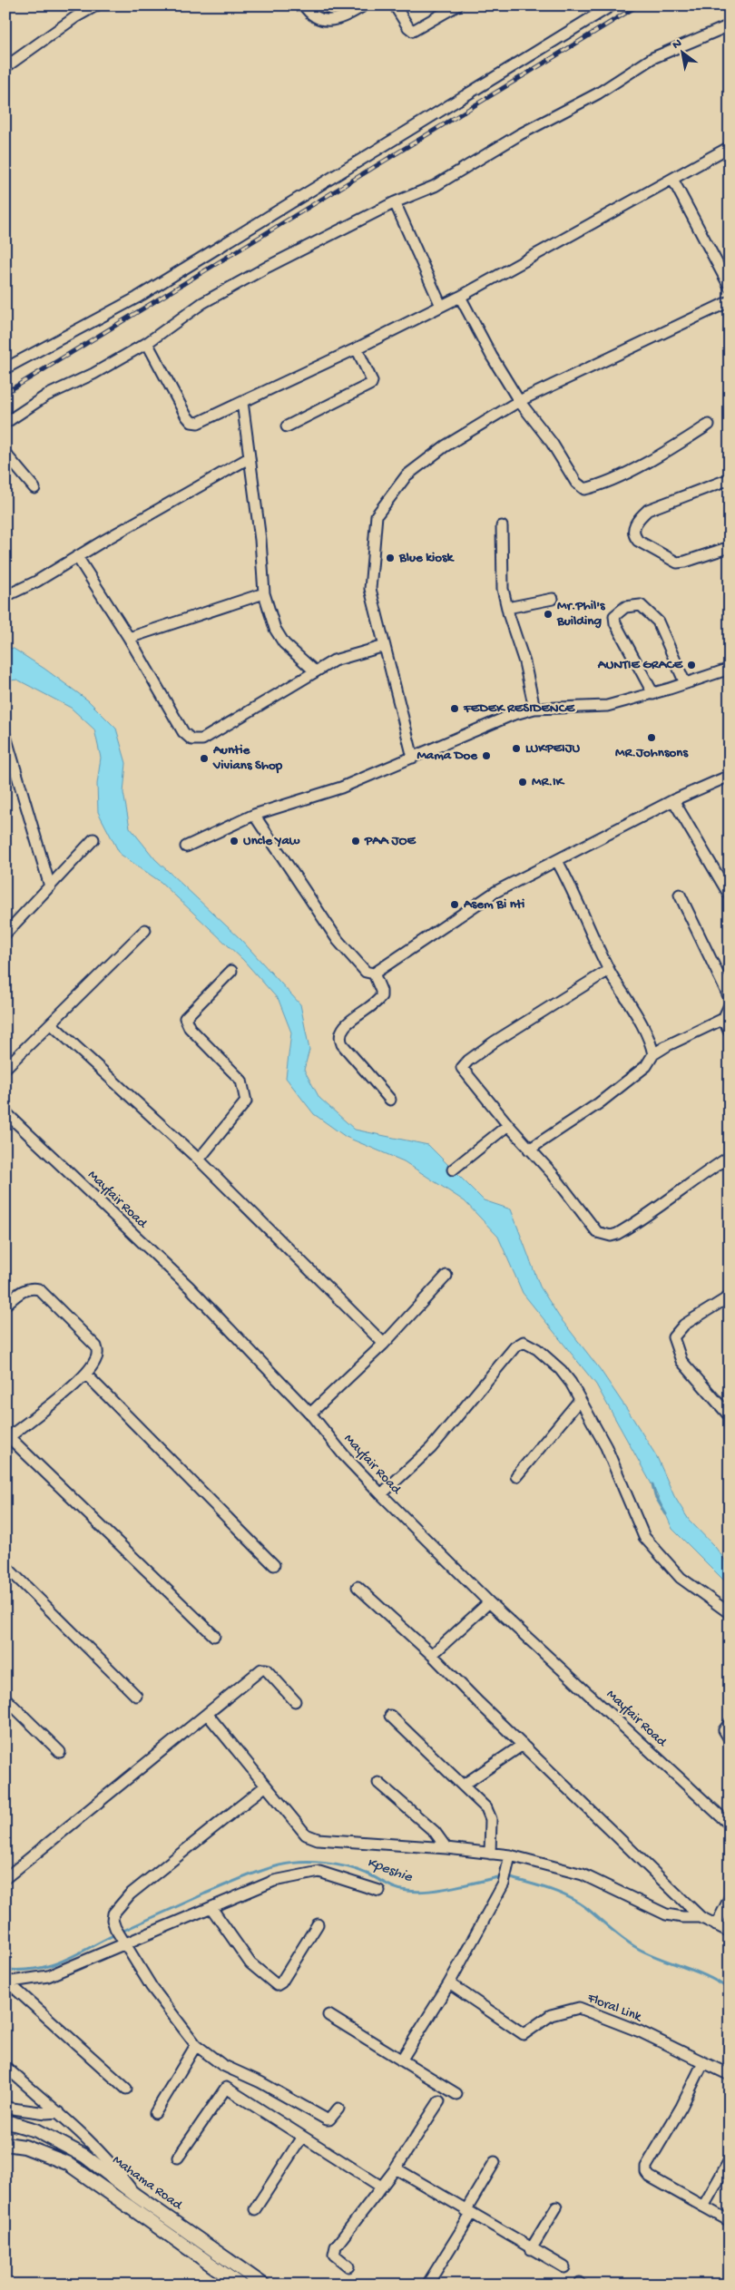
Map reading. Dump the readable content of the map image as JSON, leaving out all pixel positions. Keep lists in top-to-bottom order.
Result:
{
  "streets": {
    "street": ["Mayfair Road", "Floral Link", "Mahama Road"]
  },
  "water": ["Kpeshie"],
  "places": [
    "Blue kiosk",
    "Mr.Phil's Building",
    "AUNTIE GRACE",
    "FEDEK RESIDENCE",
    "MR.Johnsons",
    "LUKPEIJU",
    "Mama Doe",
    "Auntie Vivians Shop",
    "MR.IK",
    "Uncle Yaw",
    "PAA JOE",
    "Asem Bi nti"
  ],
  "north": "top left"
}
